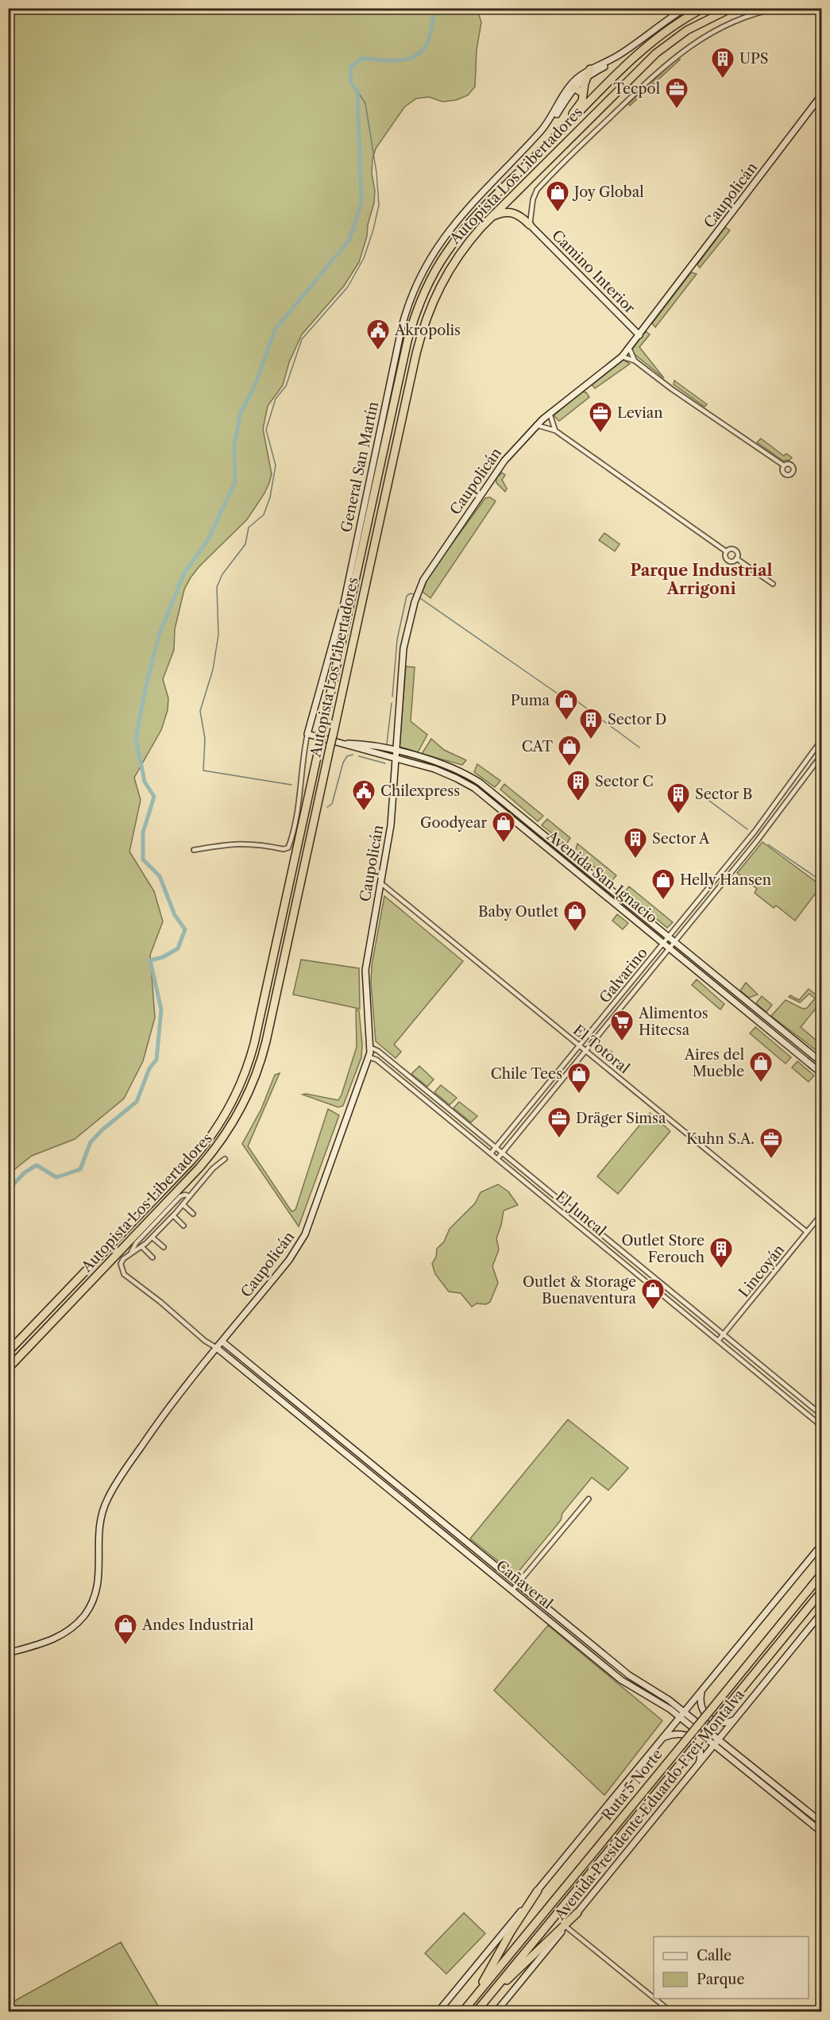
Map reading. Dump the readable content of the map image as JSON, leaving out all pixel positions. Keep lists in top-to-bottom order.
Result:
{
  "streets": {
    "highway": ["Autopista Los Libertadores", "Ruta 5 Norte"],
    "main road": [
      "Caupolicán",
      "Camino Interior",
      "General San Martín",
      "Avenida San Ignacio",
      "Cañaveral",
      "Avenida Presidente Eduardo Frei Montalva"
    ],
    "street": [
      "Galvarino",
      "El Totoral",
      "El Juncal",
      "Lincoyán"
    ]
  },
  "crossings": [
    ["Caupolicán", "Camino Interior"],
    ["Caupolicán", "Avenida San Ignacio"],
    ["Caupolicán", "El Totoral"],
    ["Caupolicán", "El Juncal"],
    ["Caupolicán", "Cañaveral"],
    ["General San Martín", "Avenida San Ignacio"],
    ["Avenida San Ignacio", "Galvarino"],
    ["Galvarino", "El Totoral"],
    ["Galvarino", "El Juncal"],
    ["El Totoral", "Lincoyán"],
    ["El Juncal", "Lincoyán"],
    ["Cañaveral", "Avenida Presidente Eduardo Frei Montalva"]
  ],
  "districts": ["Parque Industrial Arrigoni"],
  "places": {
    "building": [
      "UPS",
      "Sector D",
      "Sector C",
      "Sector B",
      "Sector A",
      "Outlet Store Ferouch"
    ],
    "office": [
      "Tecpol",
      "Levian",
      "Dräger Simsa",
      "Kuhn S.A."
    ],
    "shop": [
      "Joy Global",
      "Puma",
      "CAT",
      "Goodyear",
      "Helly Hansen",
      "Baby Outlet",
      "Aires del Mueble",
      "Chile Tees",
      "Outlet & Storage Buenaventura",
      "Andes Industrial"
    ],
    "public building": ["Akropolis", "Chilexpress"],
    "supermarket": ["Alimentos Hitecsa"]
  },
  "legend": ["Calle", "Parque"]
}
